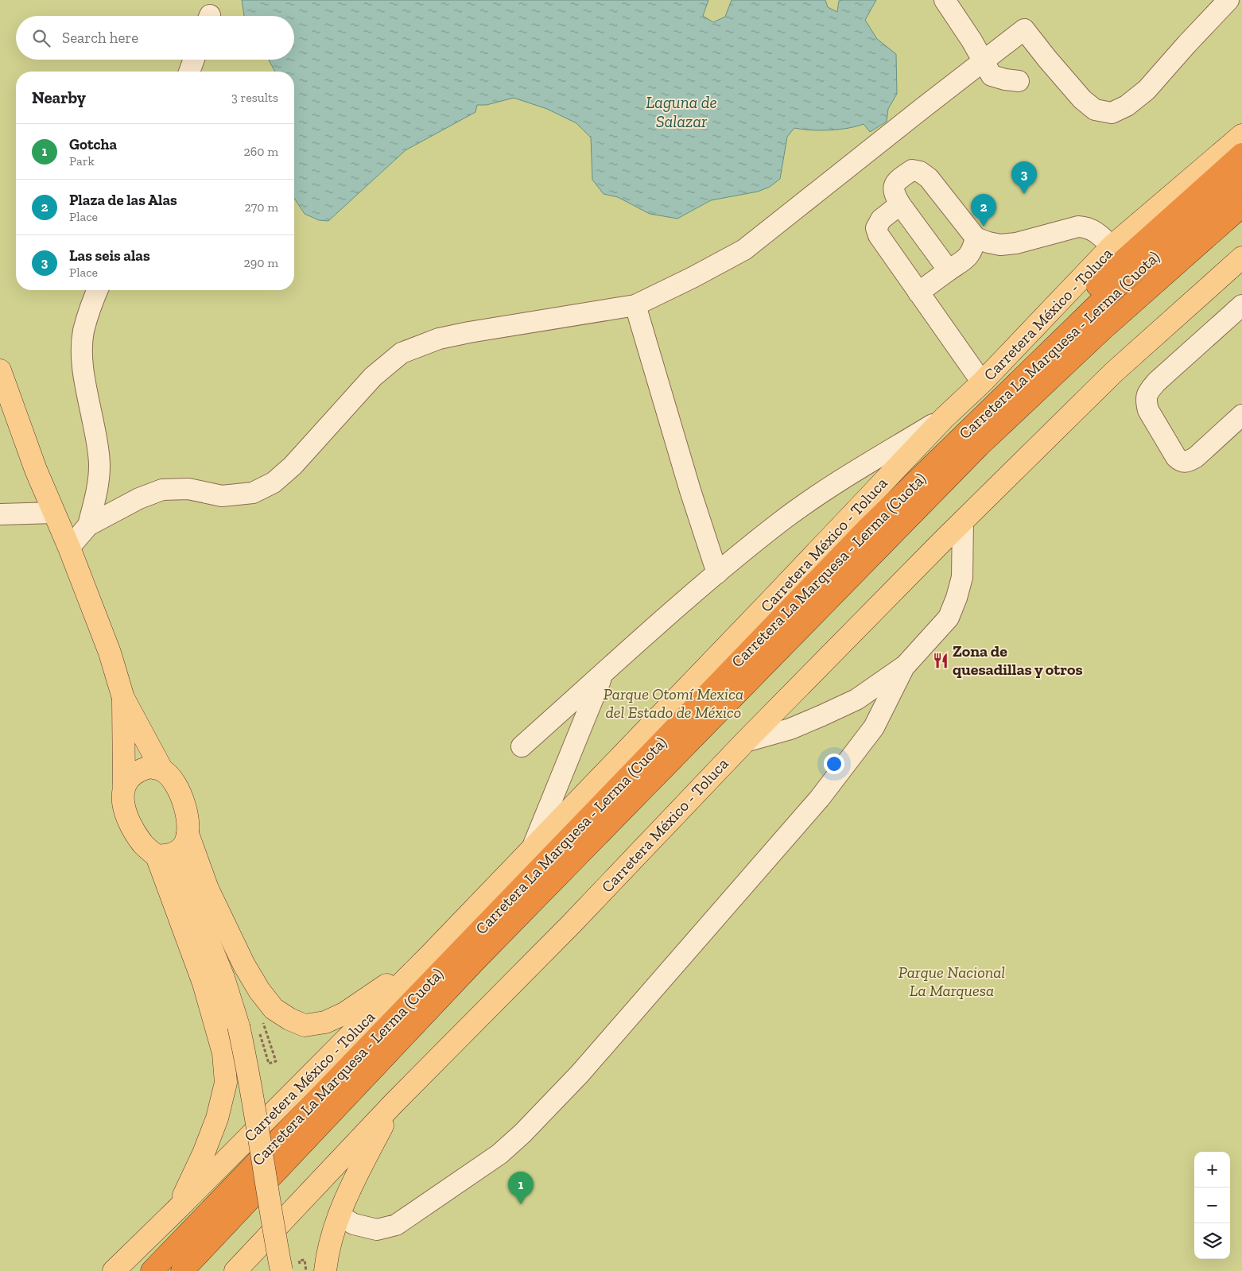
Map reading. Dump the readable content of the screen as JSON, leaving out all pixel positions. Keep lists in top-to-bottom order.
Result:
{
  "streets": {
    "highway": ["Carretera La Marquesa - Lerma (Cuota)"],
    "main road": ["Carretera México - Toluca"]
  },
  "water": ["Laguna de Salazar"],
  "parks": ["Parque Otomí Mexica del Estado de México", "Parque Nacional La Marquesa"],
  "places": {
    "restaurant": ["Zona de quesadillas y otros"]
  },
  "page": {
    "search": "Search here",
    "heading": ["Nearby", "3 results"],
    "list": [
      {
        "mark": "1",
        "name": "Gotcha",
        "note": "Park",
        "value": "260 m"
      },
      {
        "mark": "2",
        "name": "Plaza de las Alas",
        "note": "Place",
        "value": "270 m"
      },
      {
        "mark": "3",
        "name": "Las seis alas",
        "note": "Place",
        "value": "290 m"
      }
    ],
    "pins": ["3", "2", "1"],
    "map_buttons": ["+", "−"]
  }
}
